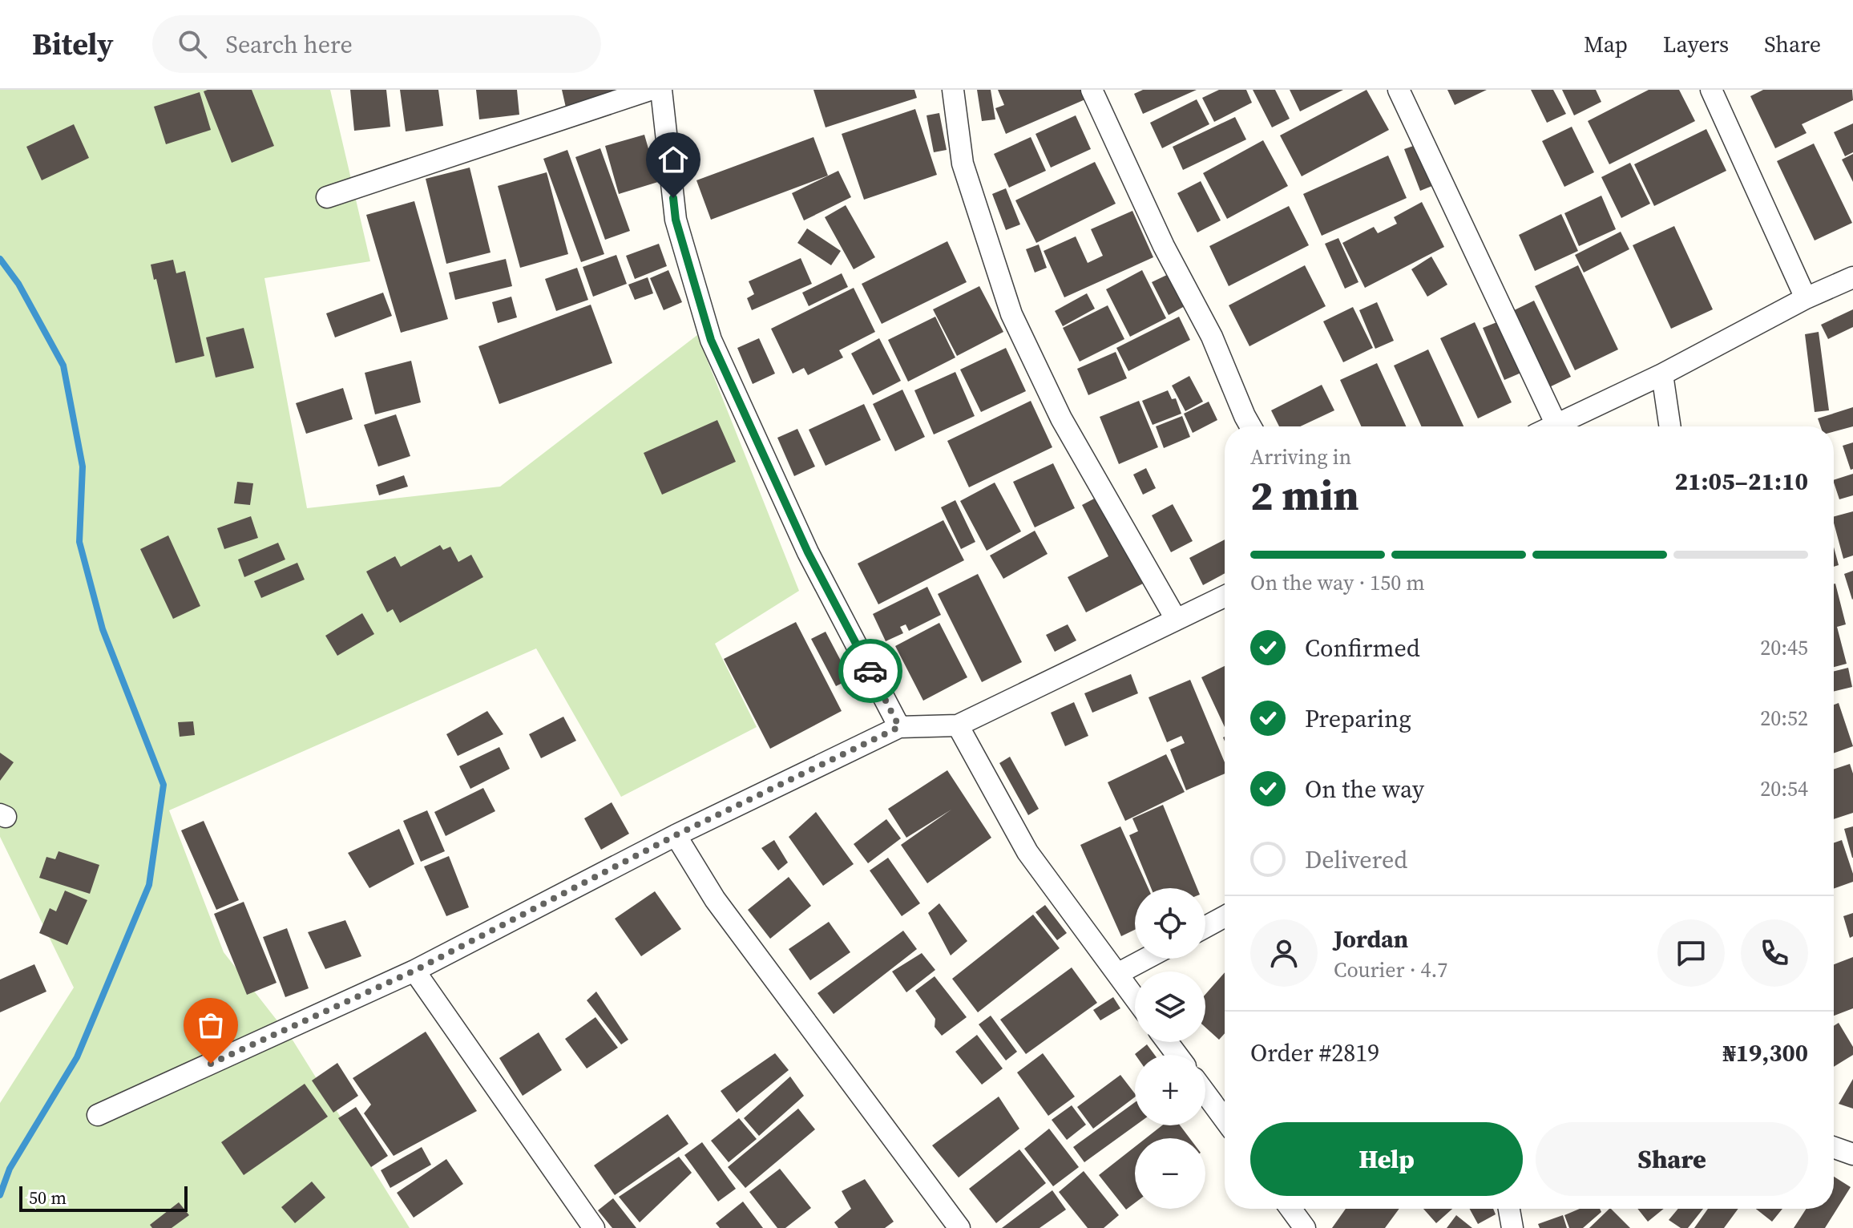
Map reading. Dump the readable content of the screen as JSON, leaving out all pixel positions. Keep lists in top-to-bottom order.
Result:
{
  "scale_bar": "50 m",
  "page": {
    "header": "Bitely",
    "search": "Search here",
    "nav": ["Map", "Layers", "Share"],
    "heading": ["2 min", "Arriving in", "21:05–21:10"],
    "panel": [
      "Jordan",
      "Courier · 4.7",
      "Order #2819",
      "₦19,300"
    ],
    "bar": "On the way · 150 m",
    "list": [
      ["Confirmed", "20:45"],
      ["Preparing", "20:52"],
      ["On the way", "20:54"],
      "Delivered"
    ],
    "map_buttons": ["+", "−"],
    "buttons": ["Help", "Share"],
    "scale": "50 m"
  }
}
